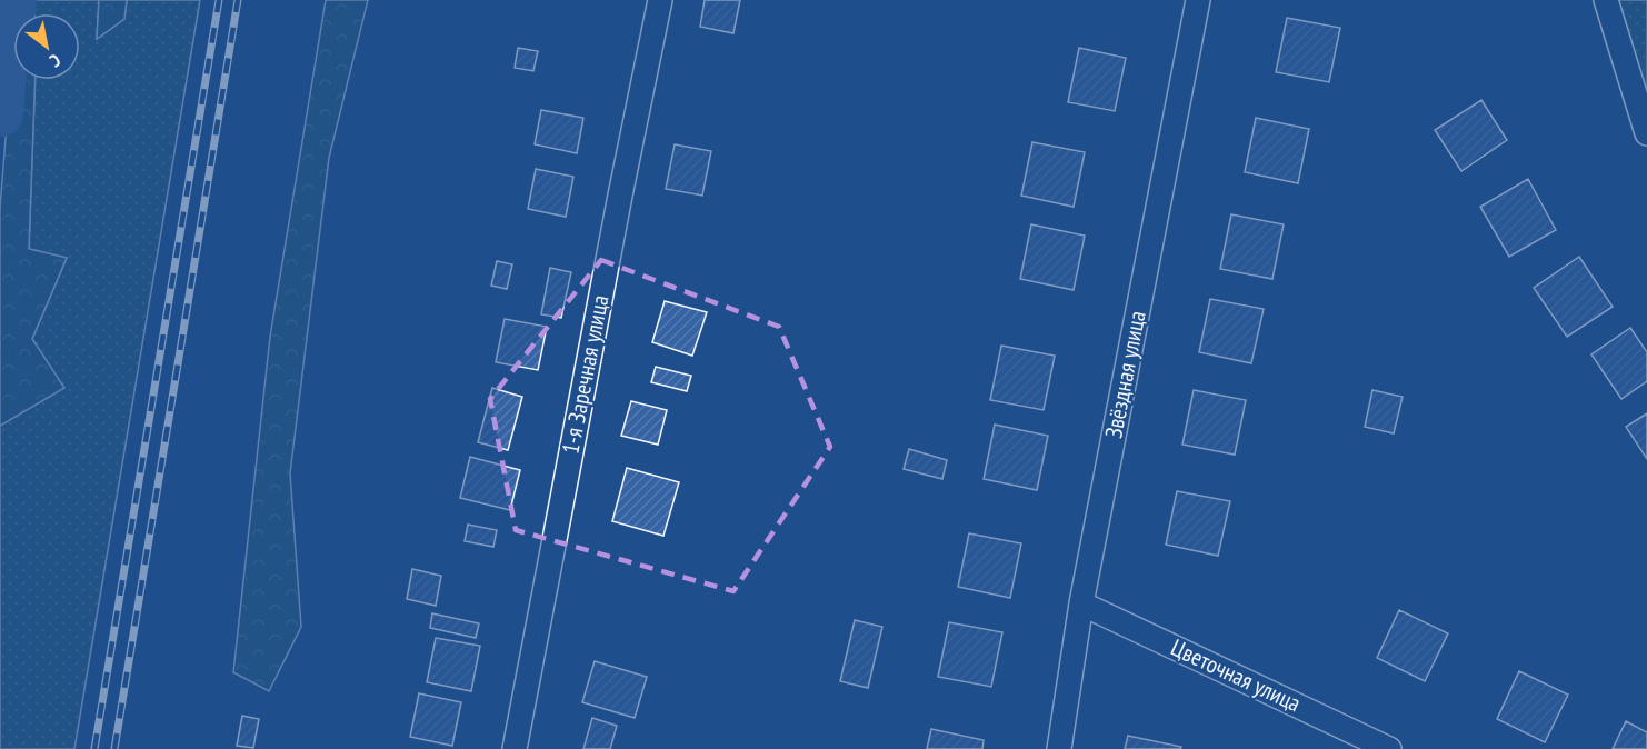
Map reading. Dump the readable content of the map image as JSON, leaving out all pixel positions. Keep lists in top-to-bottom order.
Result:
{
  "streets": {
    "street": ["1-я Заречная улица", "Звёздная улица", "Цветочная улица"]
  },
  "crossings": [
    ["Звёздная улица", "Цветочная улица"]
  ],
  "north": "bottom right"
}
